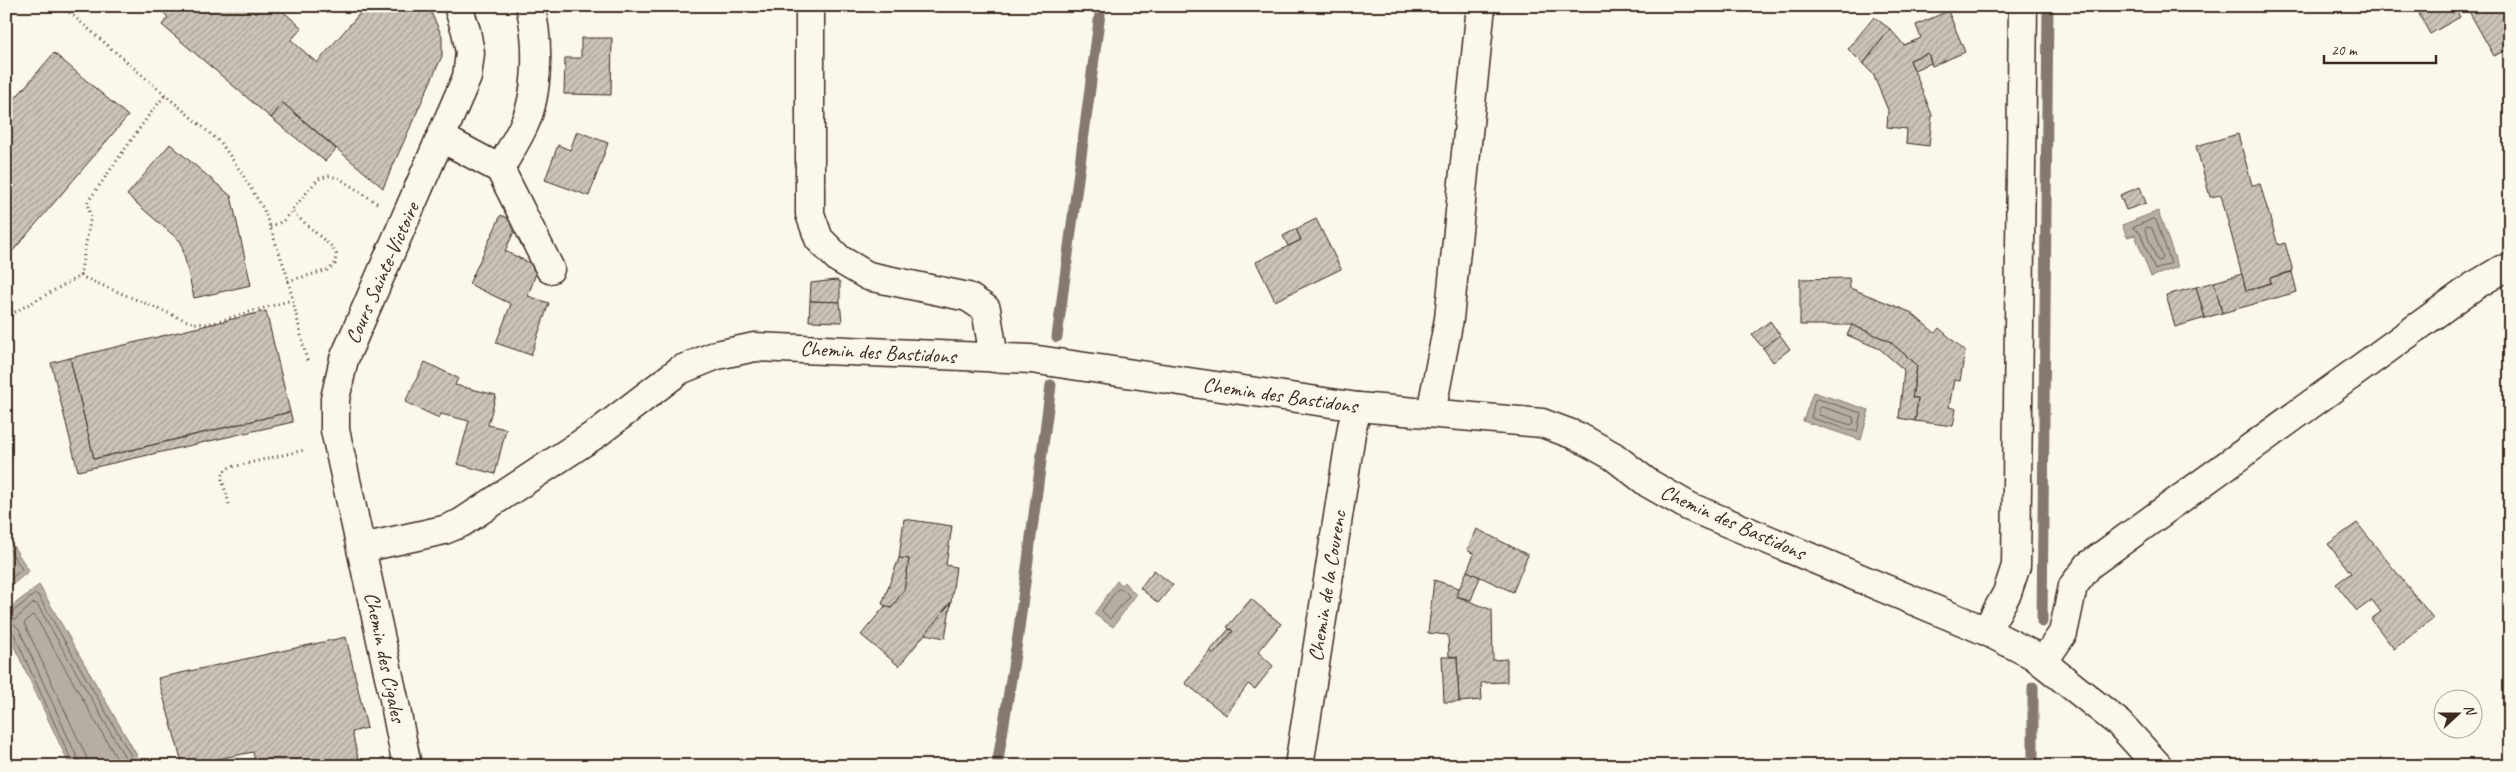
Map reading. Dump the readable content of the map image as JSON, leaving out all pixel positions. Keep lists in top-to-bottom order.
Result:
{
  "streets": {
    "street": [
      "Cours Sainte-Victoire",
      "Chemin des Bastidons",
      "Chemin de la Courenc",
      "Chemin des Cigales"
    ]
  },
  "crossings": [
    ["Cours Sainte-Victoire", "Chemin des Bastidons"],
    ["Cours Sainte-Victoire", "Chemin des Cigales"],
    ["Chemin des Bastidons", "Chemin de la Courenc"],
    ["Chemin des Bastidons", "Chemin des Cigales"]
  ],
  "scale_bar": "20 m",
  "north": "right"
}
